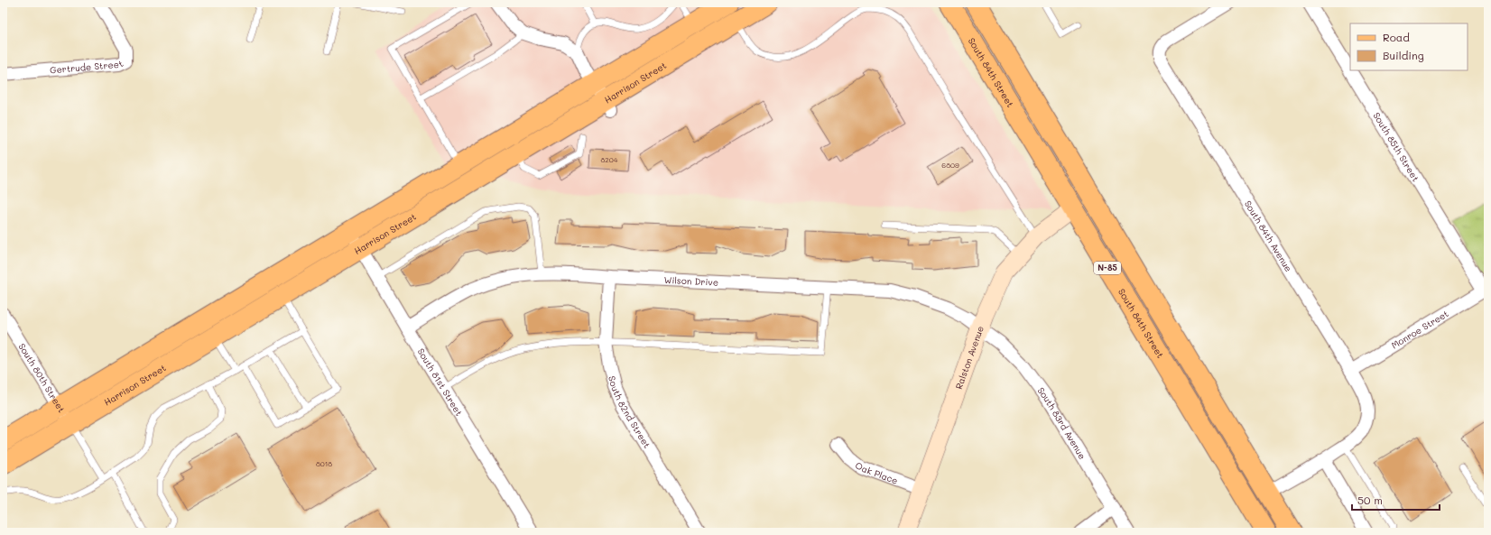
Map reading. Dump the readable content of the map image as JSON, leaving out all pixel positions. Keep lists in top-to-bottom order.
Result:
{
  "streets": {
    "main road": ["South 84th Street", "Harrison Street", "N-85"],
    "street": [
      "Gertrude Street",
      "South 85th Street",
      "South 84th Avenue",
      "Wilson Drive",
      "Monroe Street",
      "Ralston Avenue",
      "South 80th Street",
      "South 81st Street",
      "South 82nd Street",
      "South 83rd Avenue",
      "Oak Place"
    ]
  },
  "crossings": [
    ["South 84th Street", "Ralston Avenue"],
    ["Harrison Street", "South 80th Street"],
    ["Harrison Street", "South 81st Street"],
    ["South 85th Street", "Monroe Street"],
    ["South 84th Avenue", "Monroe Street"],
    ["Wilson Drive", "Ralston Avenue"],
    ["Wilson Drive", "South 81st Street"],
    ["Wilson Drive", "South 82nd Street"],
    ["Wilson Drive", "South 83rd Avenue"],
    ["Ralston Avenue", "South 83rd Avenue"],
    ["Ralston Avenue", "Oak Place"]
  ],
  "house_numbers": ["8204", "6809", "8018"],
  "legend": ["Road", "Building"],
  "scale_bar": "50 m"
}
